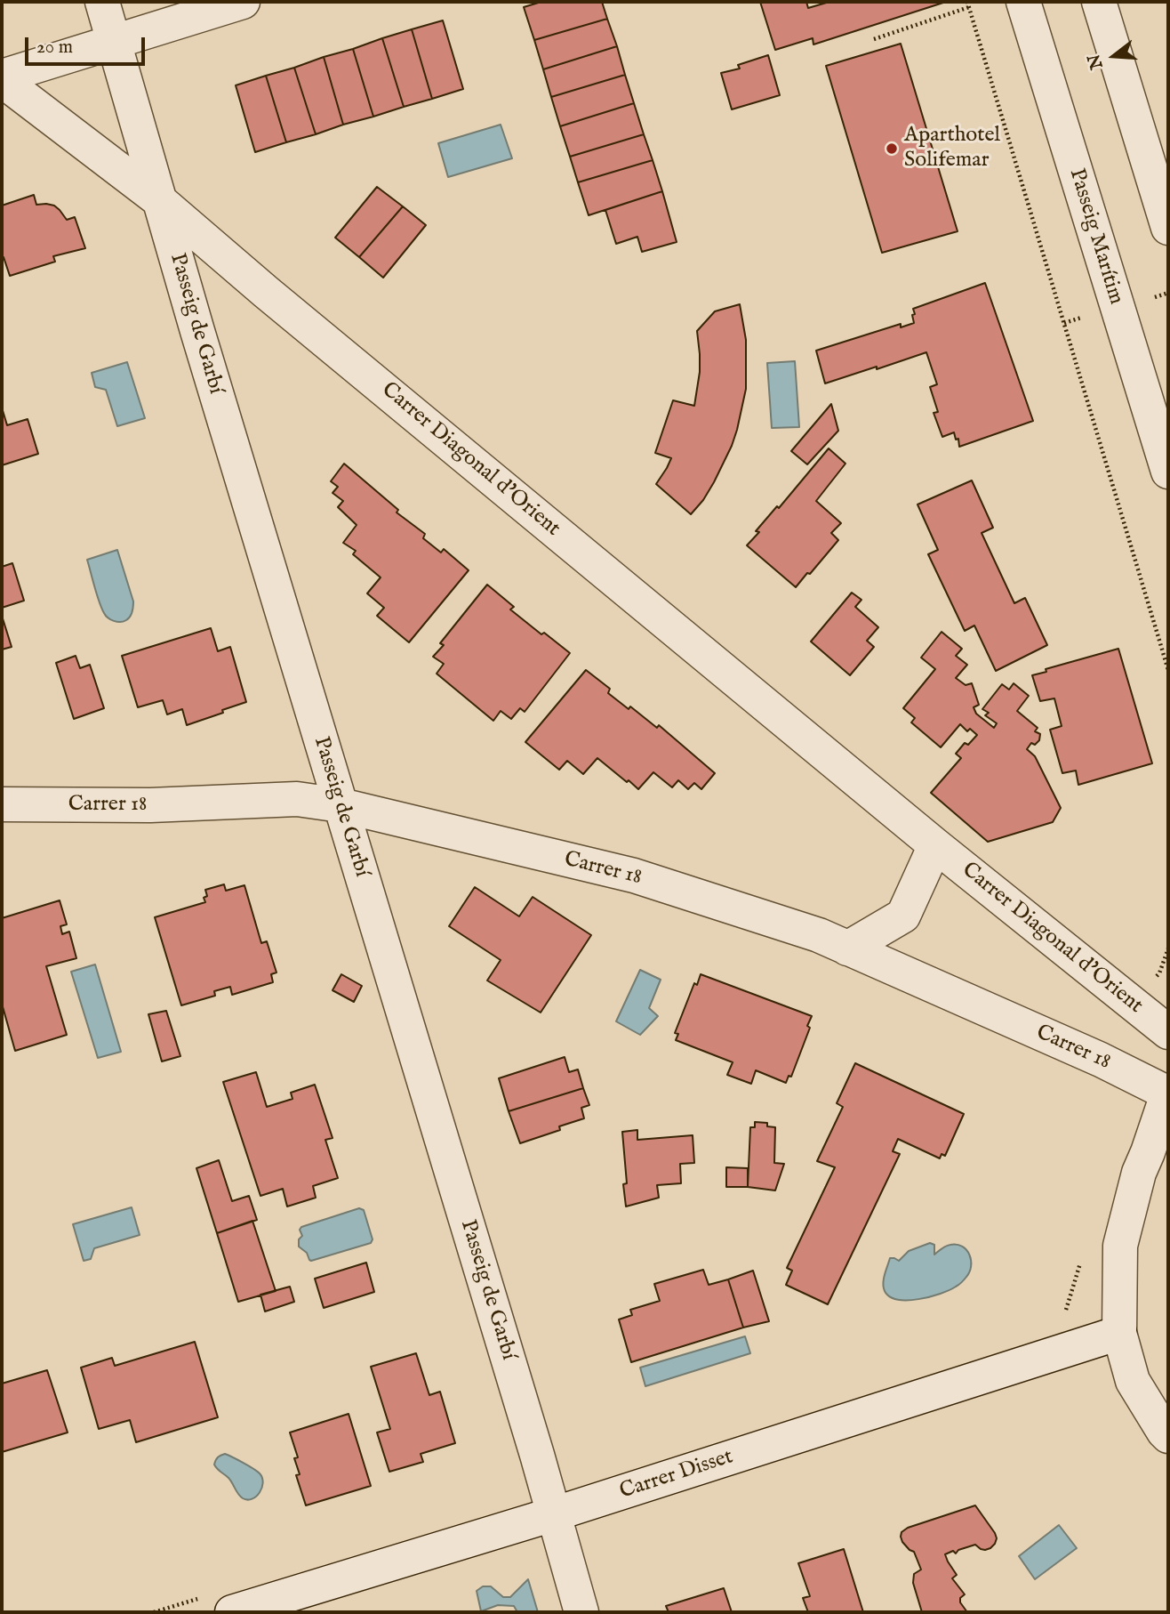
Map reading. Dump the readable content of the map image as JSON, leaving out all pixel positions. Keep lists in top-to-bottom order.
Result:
{
  "streets": {
    "street": [
      "Passeig Marítim",
      "Passeig de Garbí",
      "Carrer Diagonal d'Orient",
      "Carrer 18",
      "Carrer Disset"
    ]
  },
  "crossings": [
    ["Passeig de Garbí", "Carrer Diagonal d'Orient"],
    ["Passeig de Garbí", "Carrer 18"],
    ["Passeig de Garbí", "Carrer Disset"],
    ["Carrer Diagonal d'Orient", "Carrer 18"]
  ],
  "places": ["Aparthotel Solifemar"],
  "scale_bar": "20 m",
  "north": "left"
}
